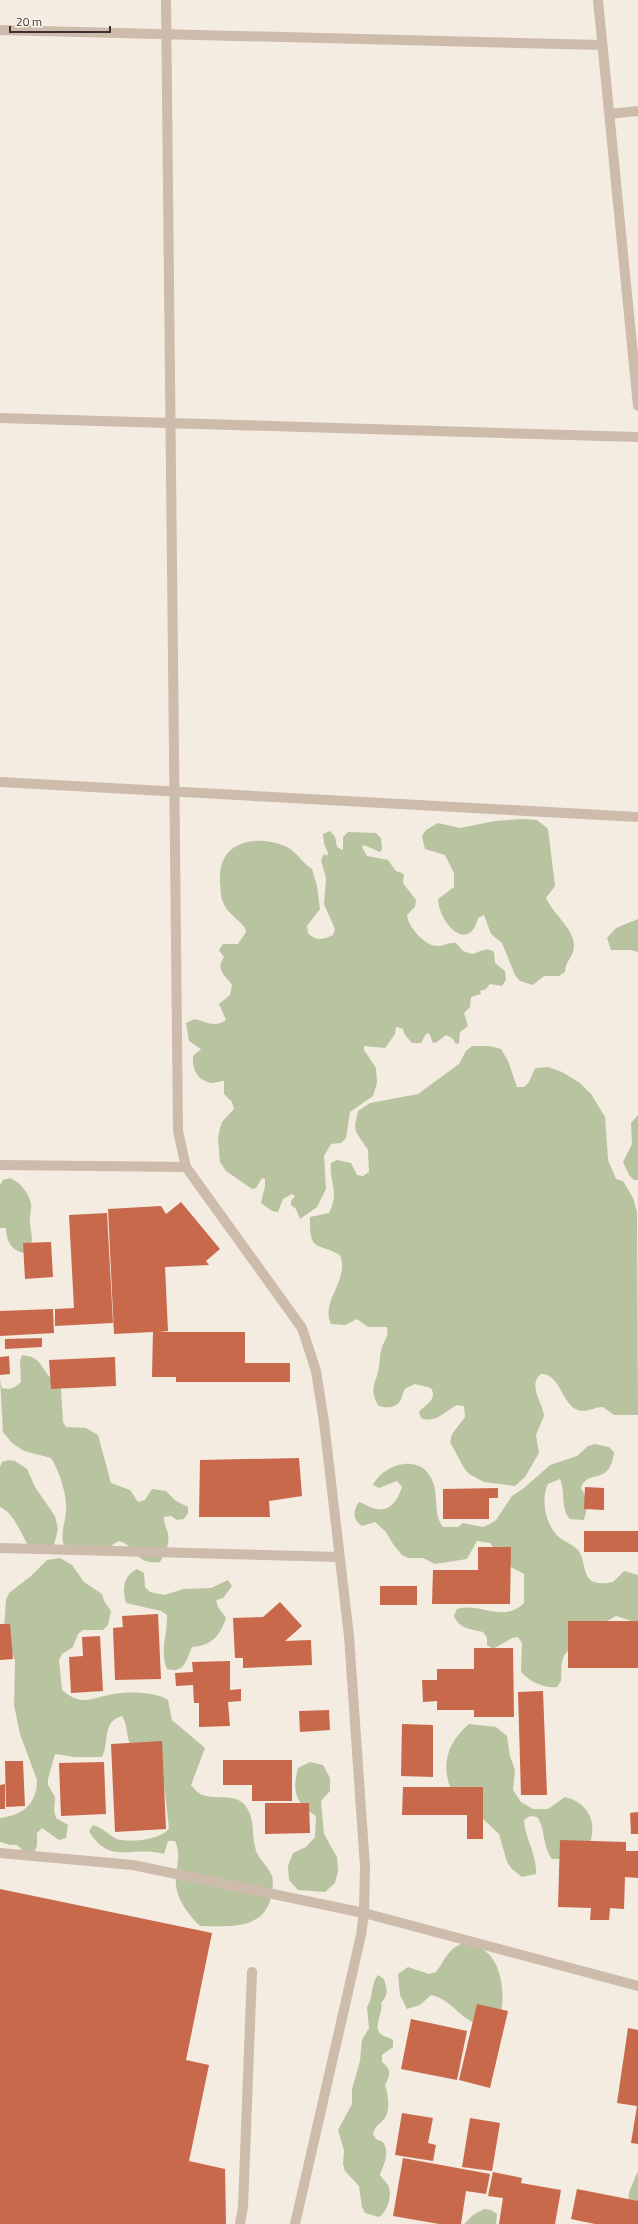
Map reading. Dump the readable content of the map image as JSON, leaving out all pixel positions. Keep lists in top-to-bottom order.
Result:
{
  "scale_bar": "20 m"
}
